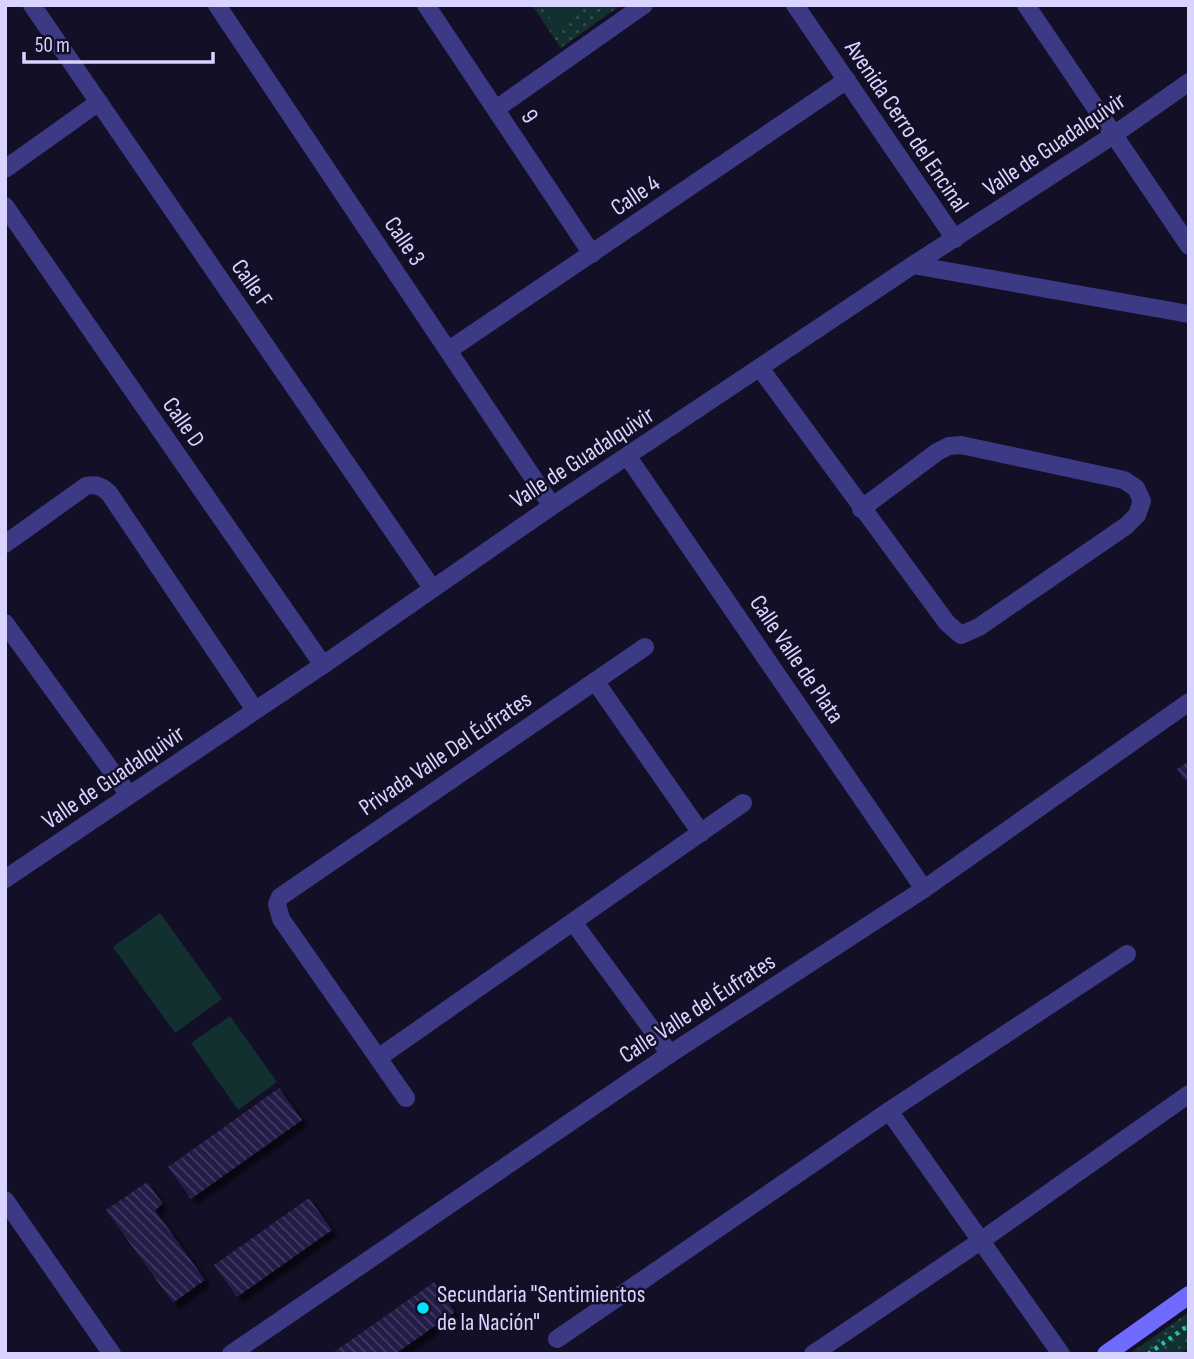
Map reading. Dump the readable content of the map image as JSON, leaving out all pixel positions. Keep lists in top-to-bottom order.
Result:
{
  "streets": {
    "street": [
      "9",
      "Avenida Cerro del Encinal",
      "Valle de Guadalquivir",
      "Calle 4",
      "Calle 3",
      "Calle F",
      "Calle D",
      "Calle Valle de Plata",
      "Privada Valle Del Éufrates",
      "Calle Valle del Éufrates"
    ]
  },
  "crossings": [
    ["9", "Calle 4"],
    ["Avenida Cerro del Encinal", "Valle de Guadalquivir"],
    ["Avenida Cerro del Encinal", "Calle 4"],
    ["Valle de Guadalquivir", "Calle 3"],
    ["Valle de Guadalquivir", "Calle F"],
    ["Valle de Guadalquivir", "Calle D"],
    ["Valle de Guadalquivir", "Calle Valle de Plata"],
    ["Calle 4", "Calle 3"],
    ["Calle Valle de Plata", "Calle Valle del Éufrates"]
  ],
  "places": ["Secundaria \"Sentimientos de la Nación\""],
  "scale_bar": "50 m"
}
